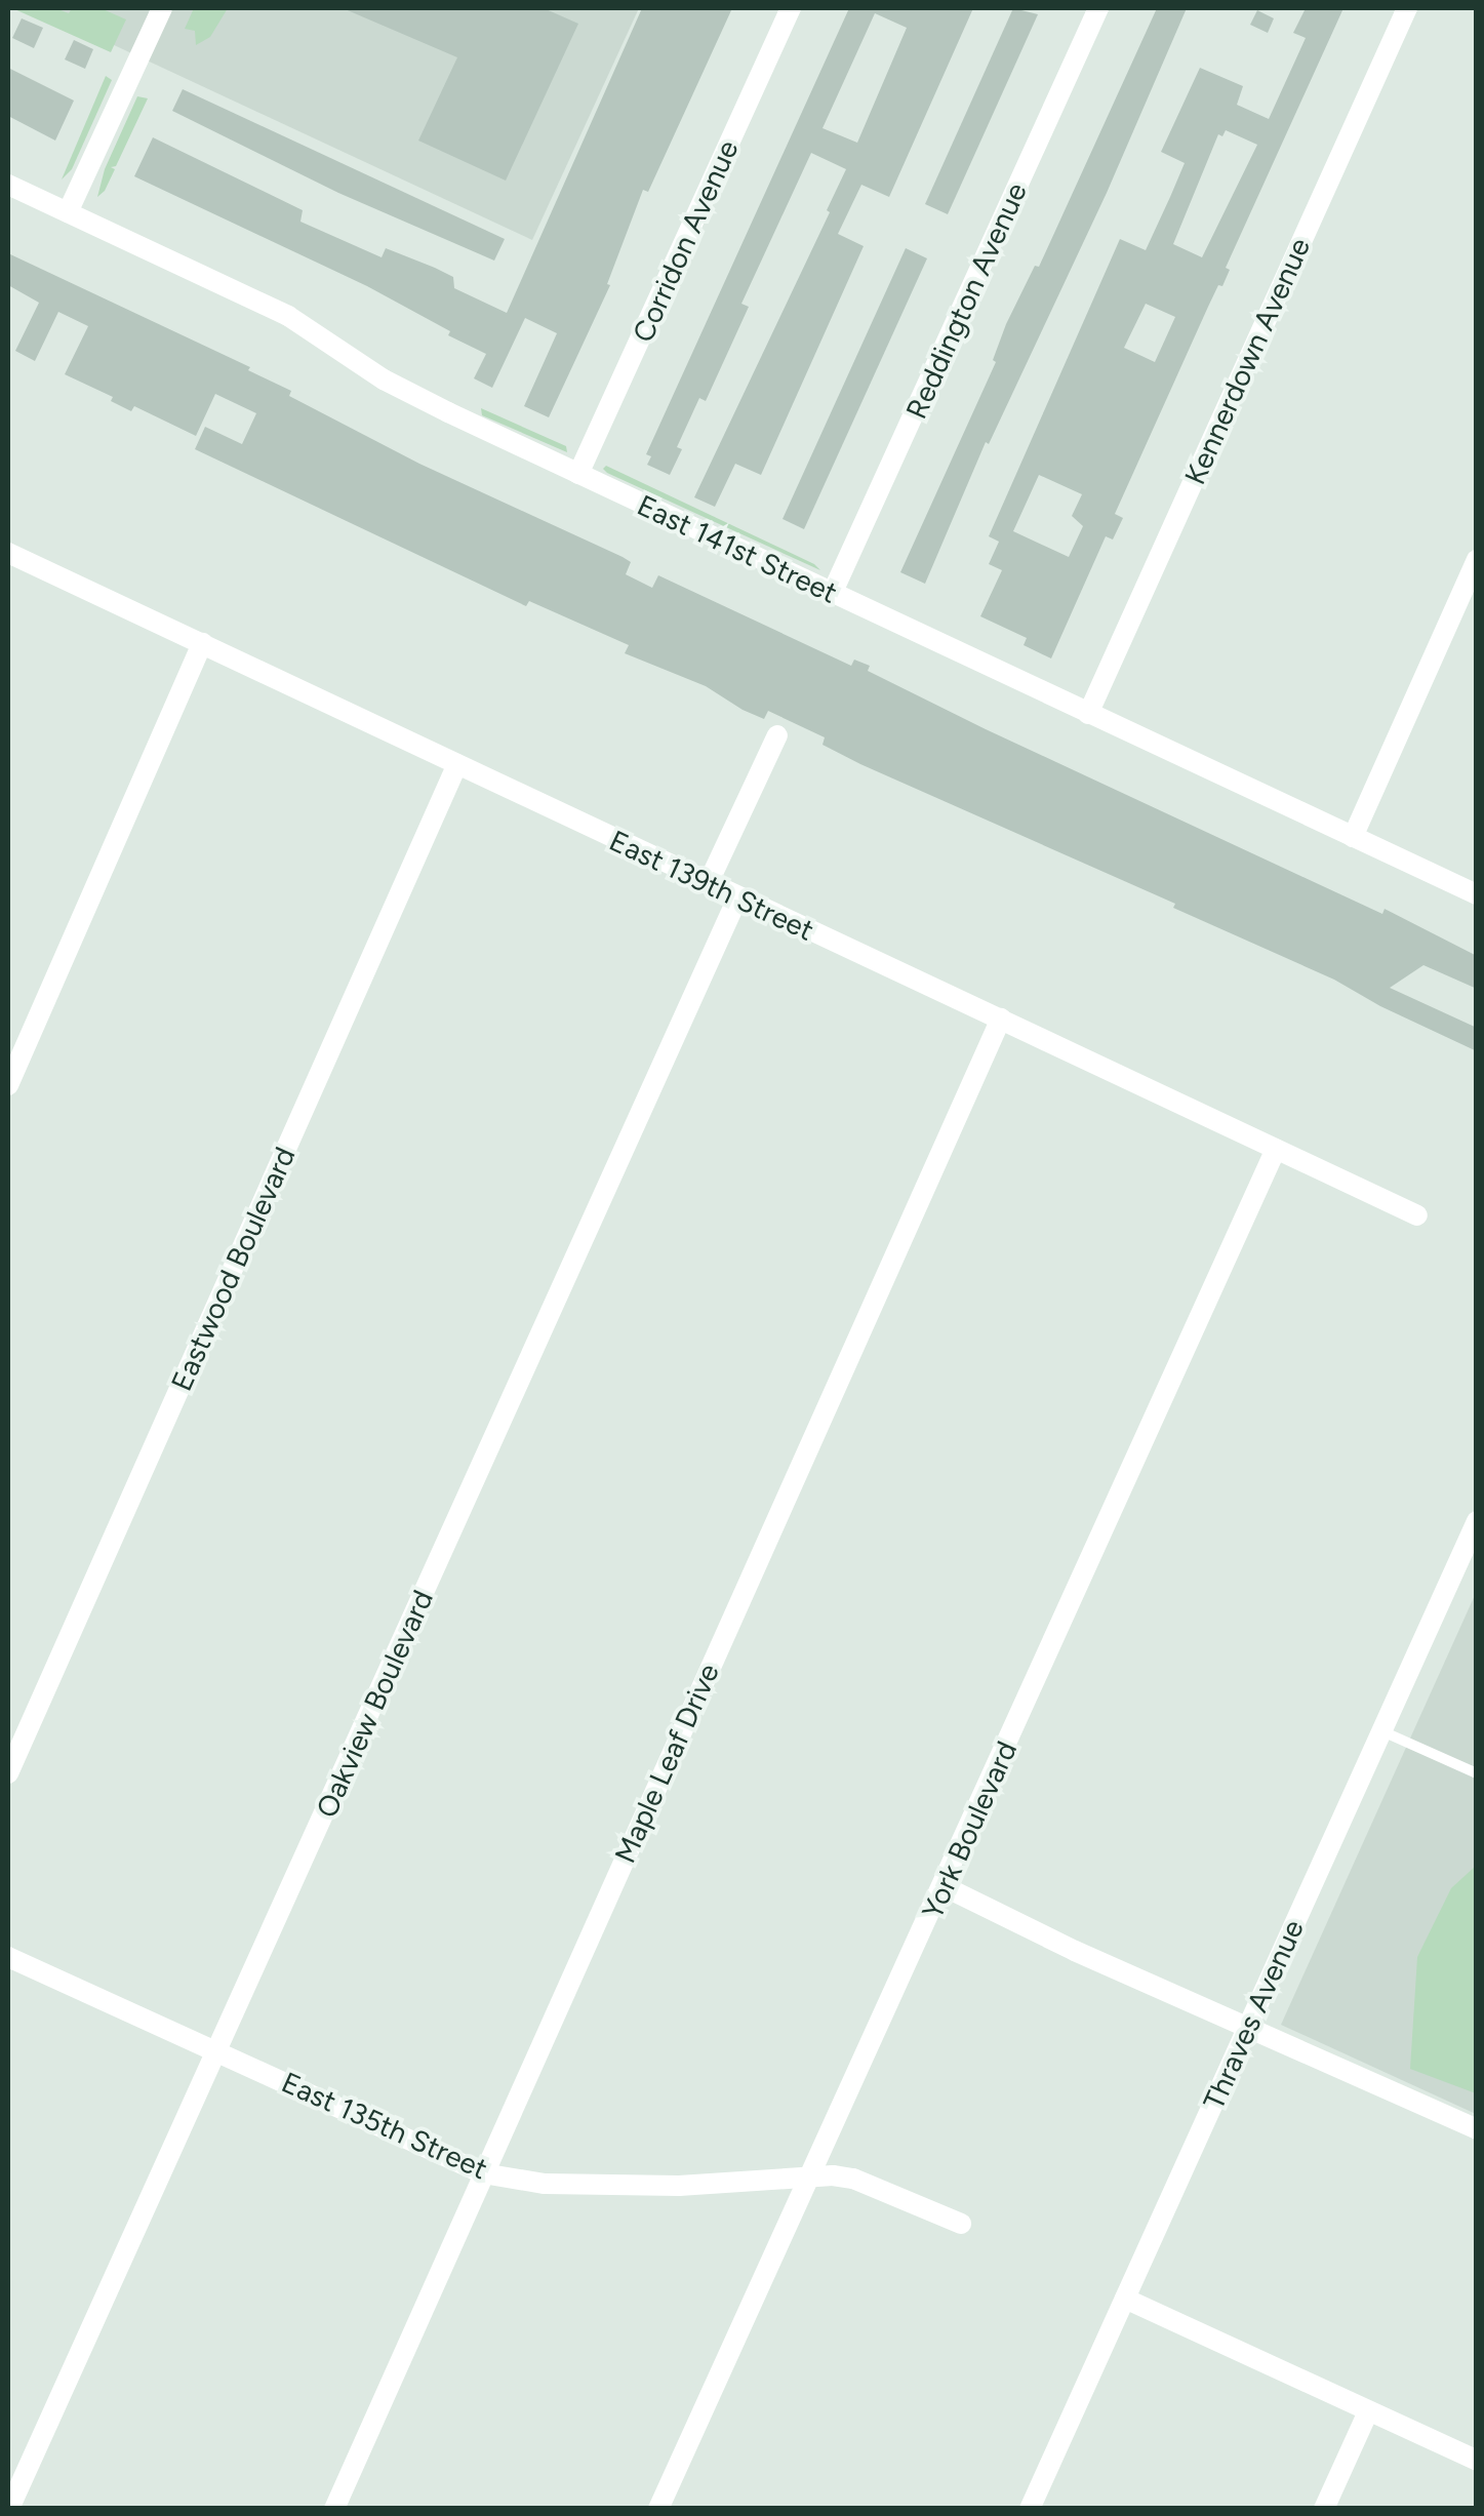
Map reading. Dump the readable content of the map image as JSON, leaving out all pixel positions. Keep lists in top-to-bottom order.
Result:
{
  "streets": {
    "street": [
      "Corridon Avenue",
      "Reddington Avenue",
      "Kennerdown Avenue",
      "East 141st Street",
      "East 139th Street",
      "Eastwood Boulevard",
      "Oakview Boulevard",
      "Maple Leaf Drive",
      "York Boulevard",
      "Thraves Avenue",
      "East 135th Street"
    ]
  },
  "crossings": [
    ["Corridon Avenue", "East 141st Street"],
    ["Reddington Avenue", "East 141st Street"],
    ["Kennerdown Avenue", "East 141st Street"],
    ["East 139th Street", "Eastwood Boulevard"],
    ["East 139th Street", "Oakview Boulevard"],
    ["East 139th Street", "Maple Leaf Drive"],
    ["East 139th Street", "York Boulevard"],
    ["Oakview Boulevard", "East 135th Street"],
    ["Maple Leaf Drive", "East 135th Street"],
    ["York Boulevard", "East 135th Street"]
  ]
}
